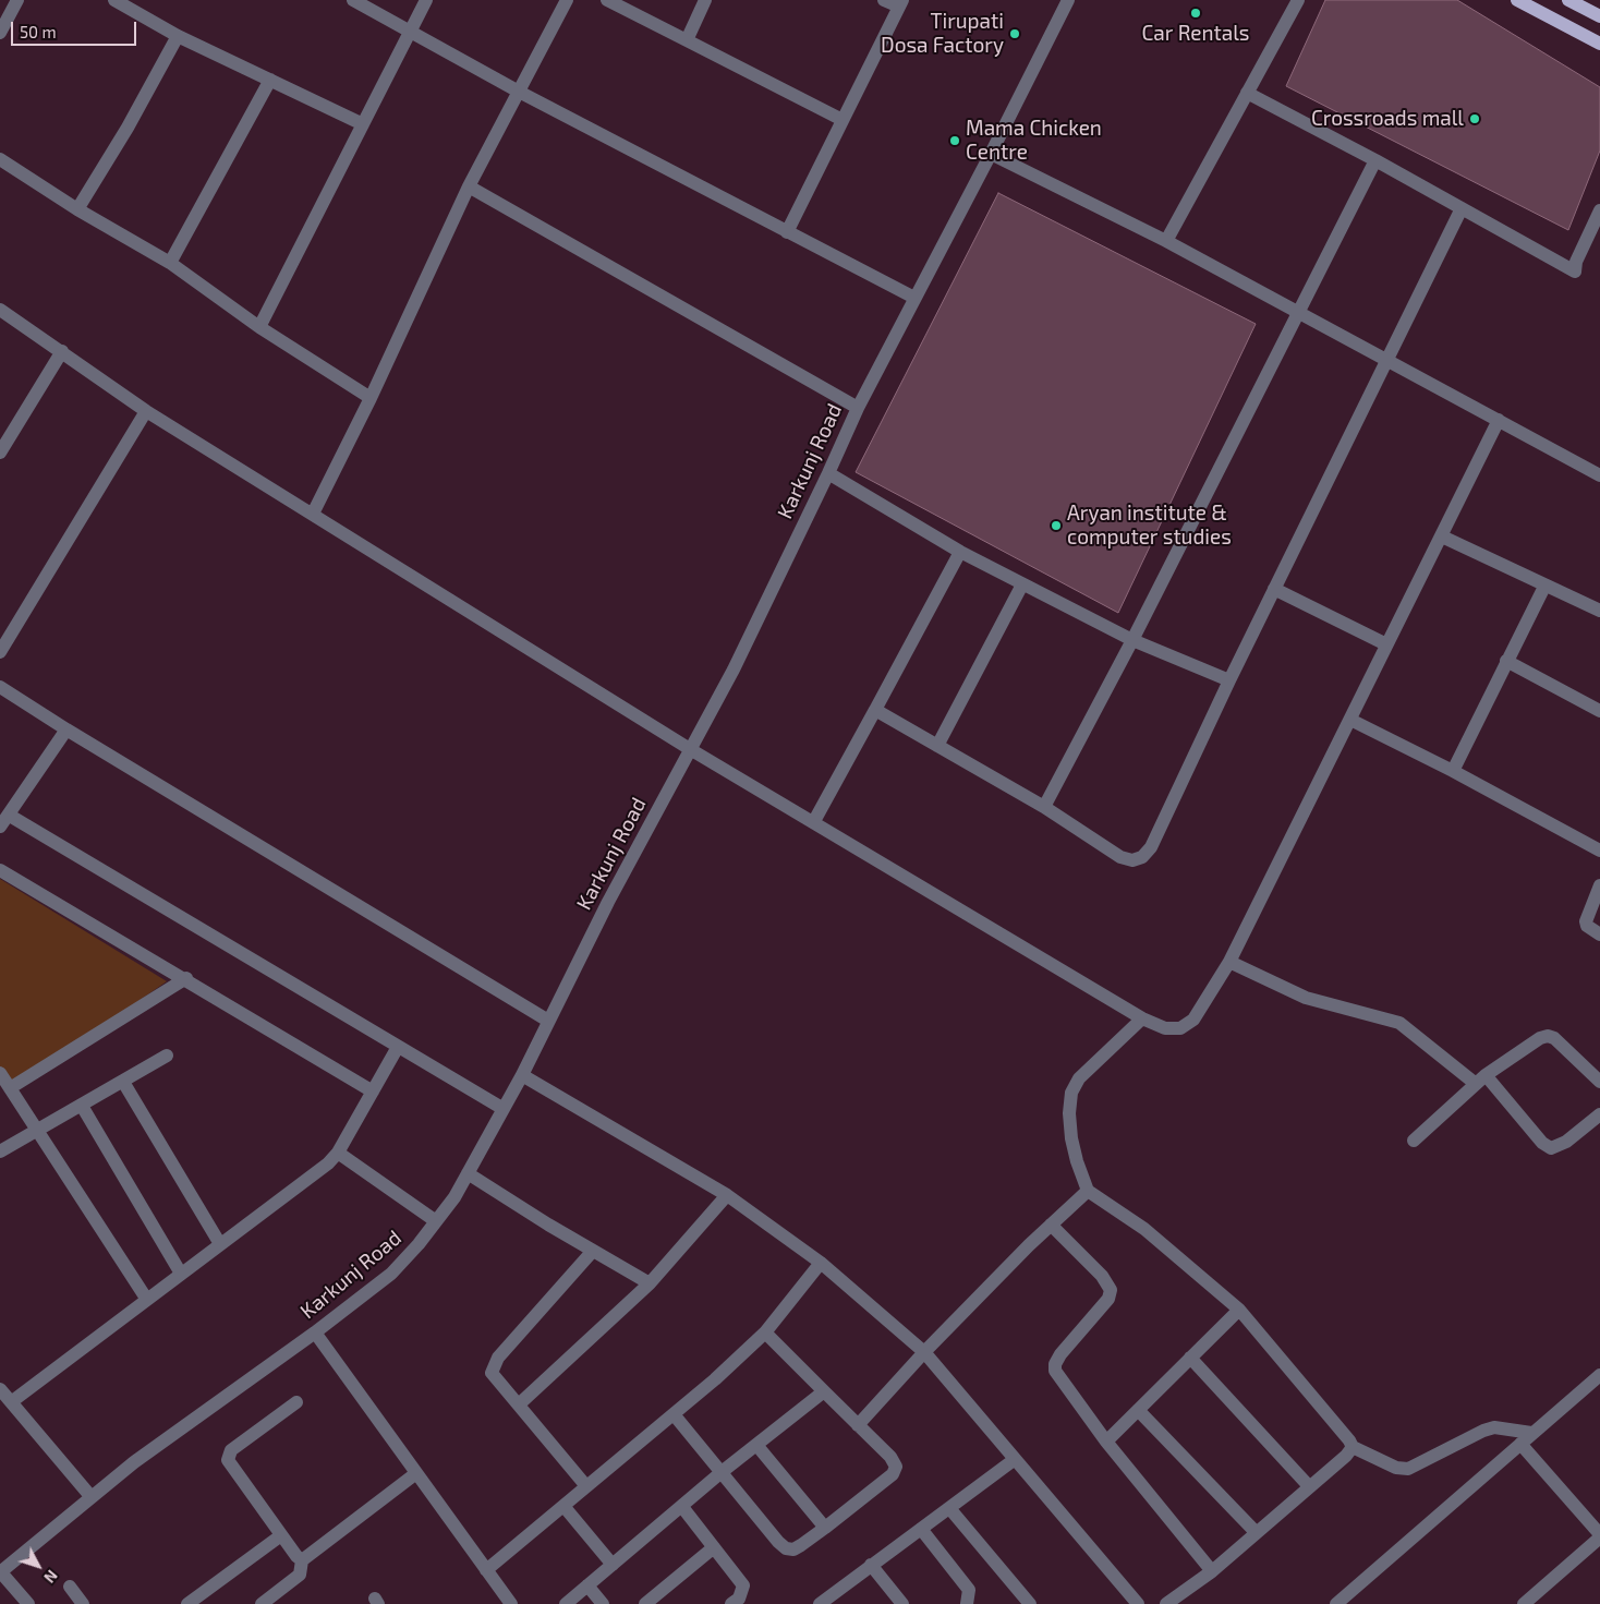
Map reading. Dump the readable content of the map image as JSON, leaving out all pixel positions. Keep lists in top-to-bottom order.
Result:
{
  "streets": {
    "street": ["Karkunj Road"]
  },
  "places": [
    "Car Rentals",
    "Tirupati Dosa Factory",
    "Crossroads mall",
    "Mama Chicken Centre",
    "Aryan institute & computer studies"
  ],
  "scale_bar": "50 m",
  "north": "bottom right"
}
